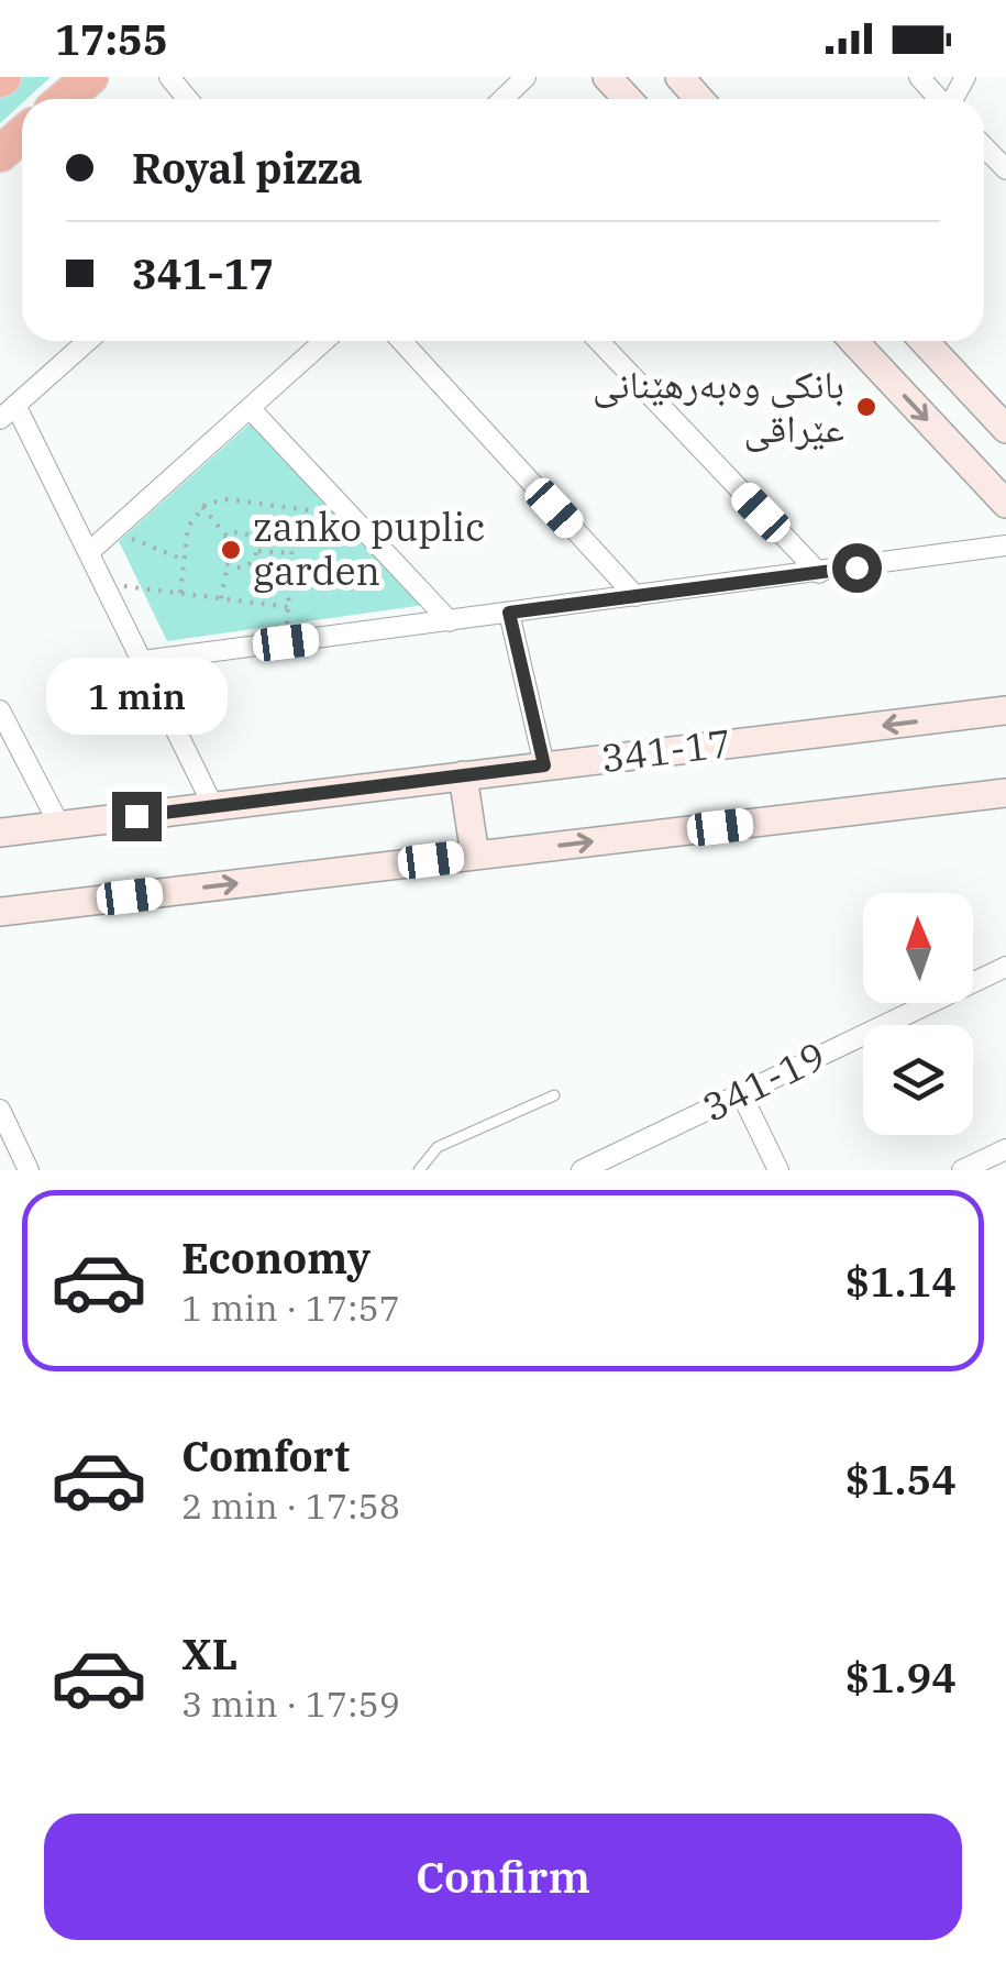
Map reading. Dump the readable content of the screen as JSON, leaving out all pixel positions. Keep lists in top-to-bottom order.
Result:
{
  "streets": {
    "street": ["341-17", "341-19"]
  },
  "places": ["بانکی وەبەرهێنانی عێراقی", "zanko puplic garden"],
  "north": "top",
  "page": {
    "status": "17:55",
    "banner": ["Royal pizza", "341-17"],
    "bubble": "1 min",
    "list": [
      {
        "name": "Economy",
        "note": "1 min · 17:57",
        "value": "$1.14"
      },
      {
        "name": "Comfort",
        "note": "2 min · 17:58",
        "value": "$1.54"
      },
      {
        "name": "XL",
        "note": "3 min · 17:59",
        "value": "$1.94"
      }
    ],
    "buttons": "Confirm"
  }
}
